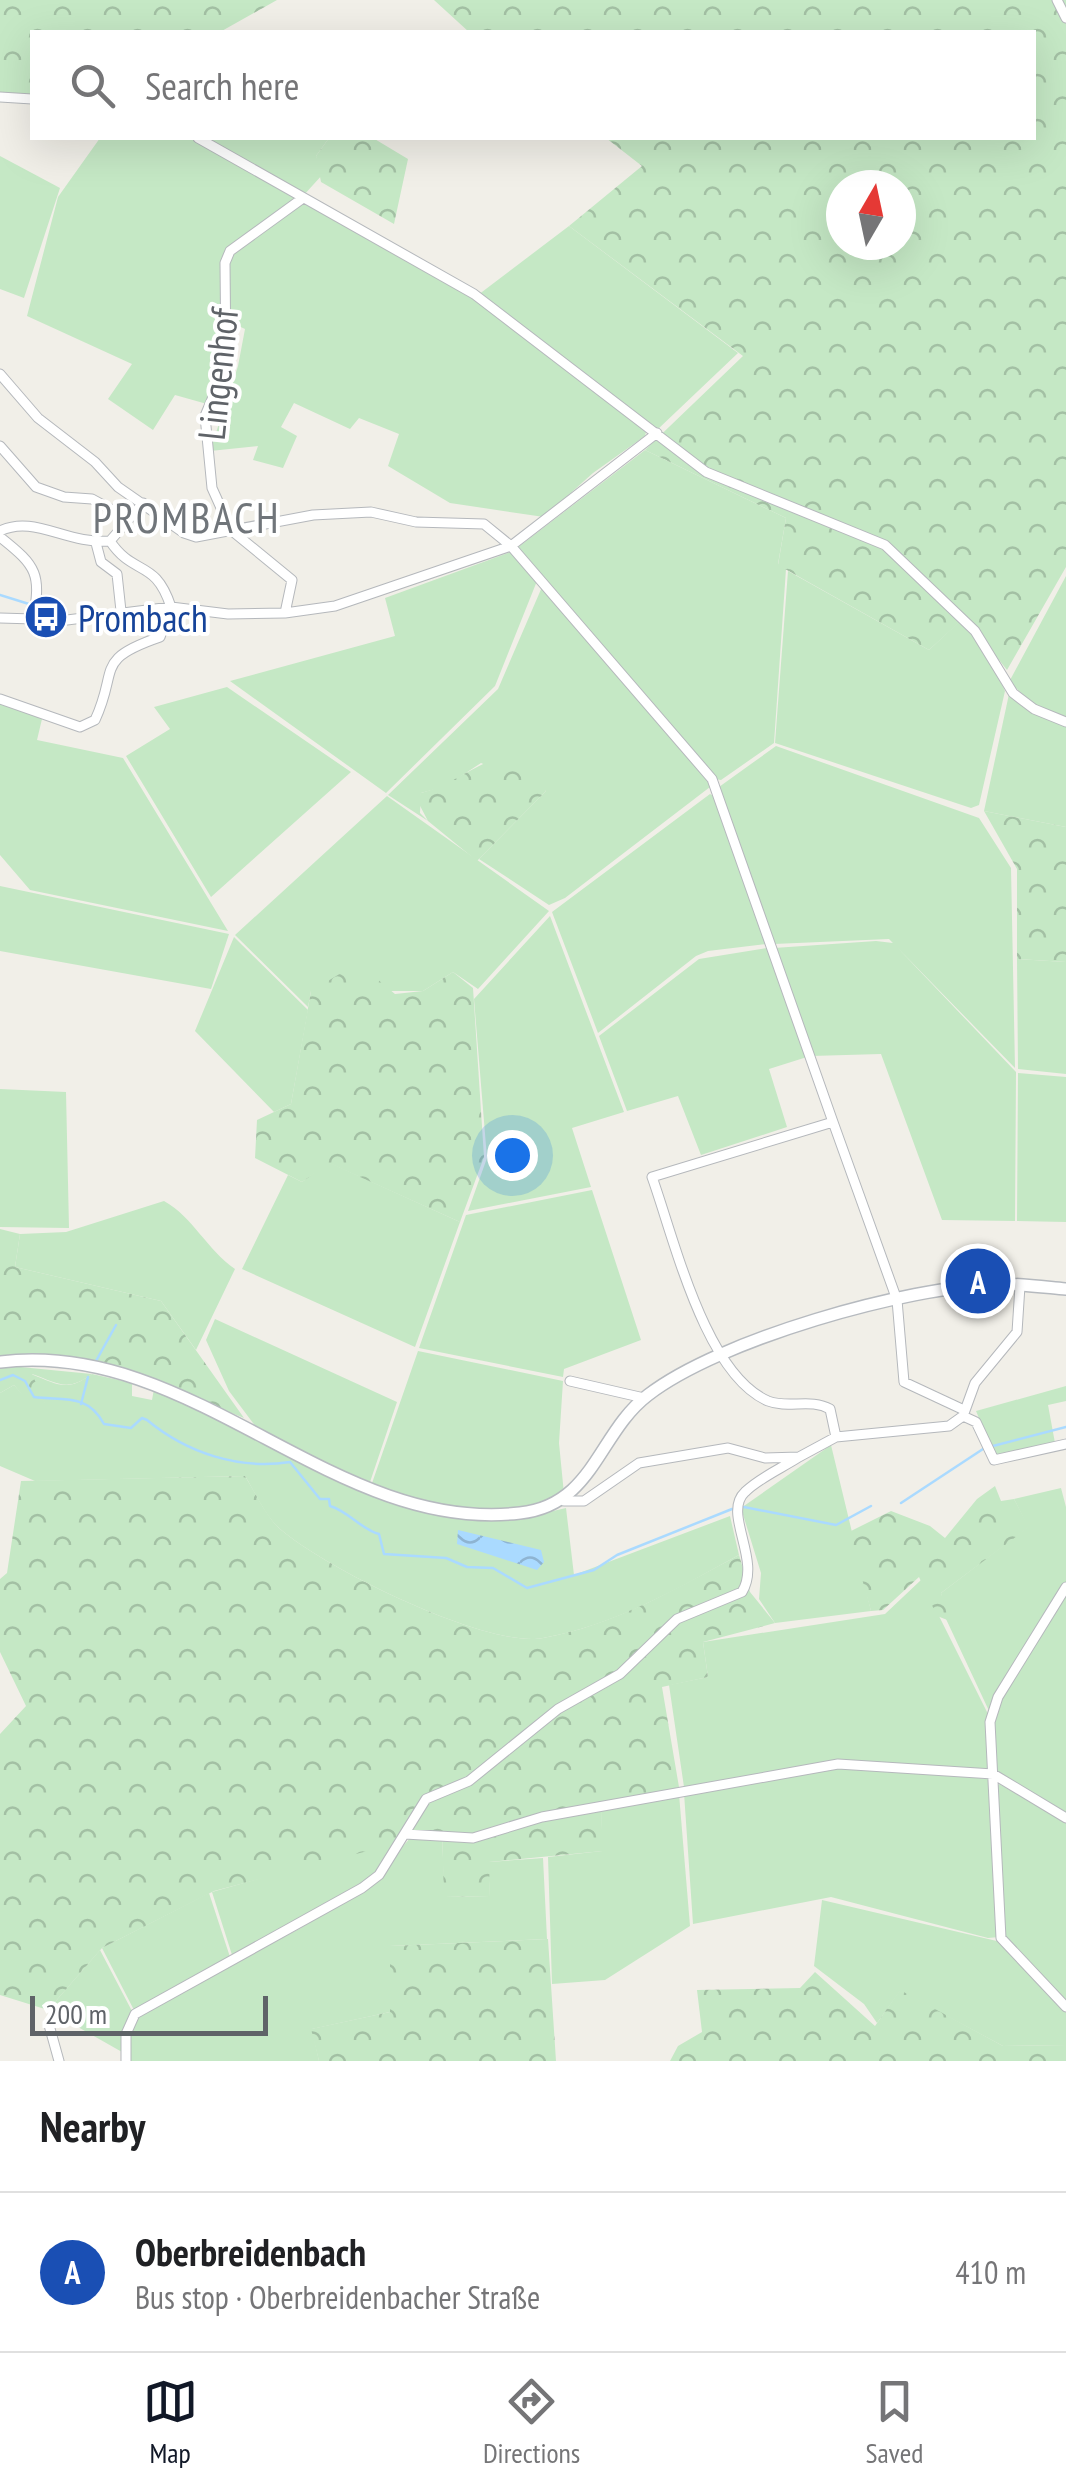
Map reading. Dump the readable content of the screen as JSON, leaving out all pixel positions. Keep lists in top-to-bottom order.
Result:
{
  "streets": {
    "street": ["Lingenhof"]
  },
  "districts": ["PROMBACH"],
  "places": {
    "bus stop": ["Prombach"]
  },
  "scale_bar": "200 m",
  "north": "top",
  "page": {
    "search": "Search here",
    "pins": "A",
    "scale": "200 m",
    "heading": "Nearby",
    "list": [
      {
        "mark": "A",
        "name": "Oberbreidenbach",
        "note": "Bus stop · Oberbreidenbacher Straße",
        "value": "410 m"
      }
    ],
    "nav": ["Map", "Directions", "Saved"]
  }
}
